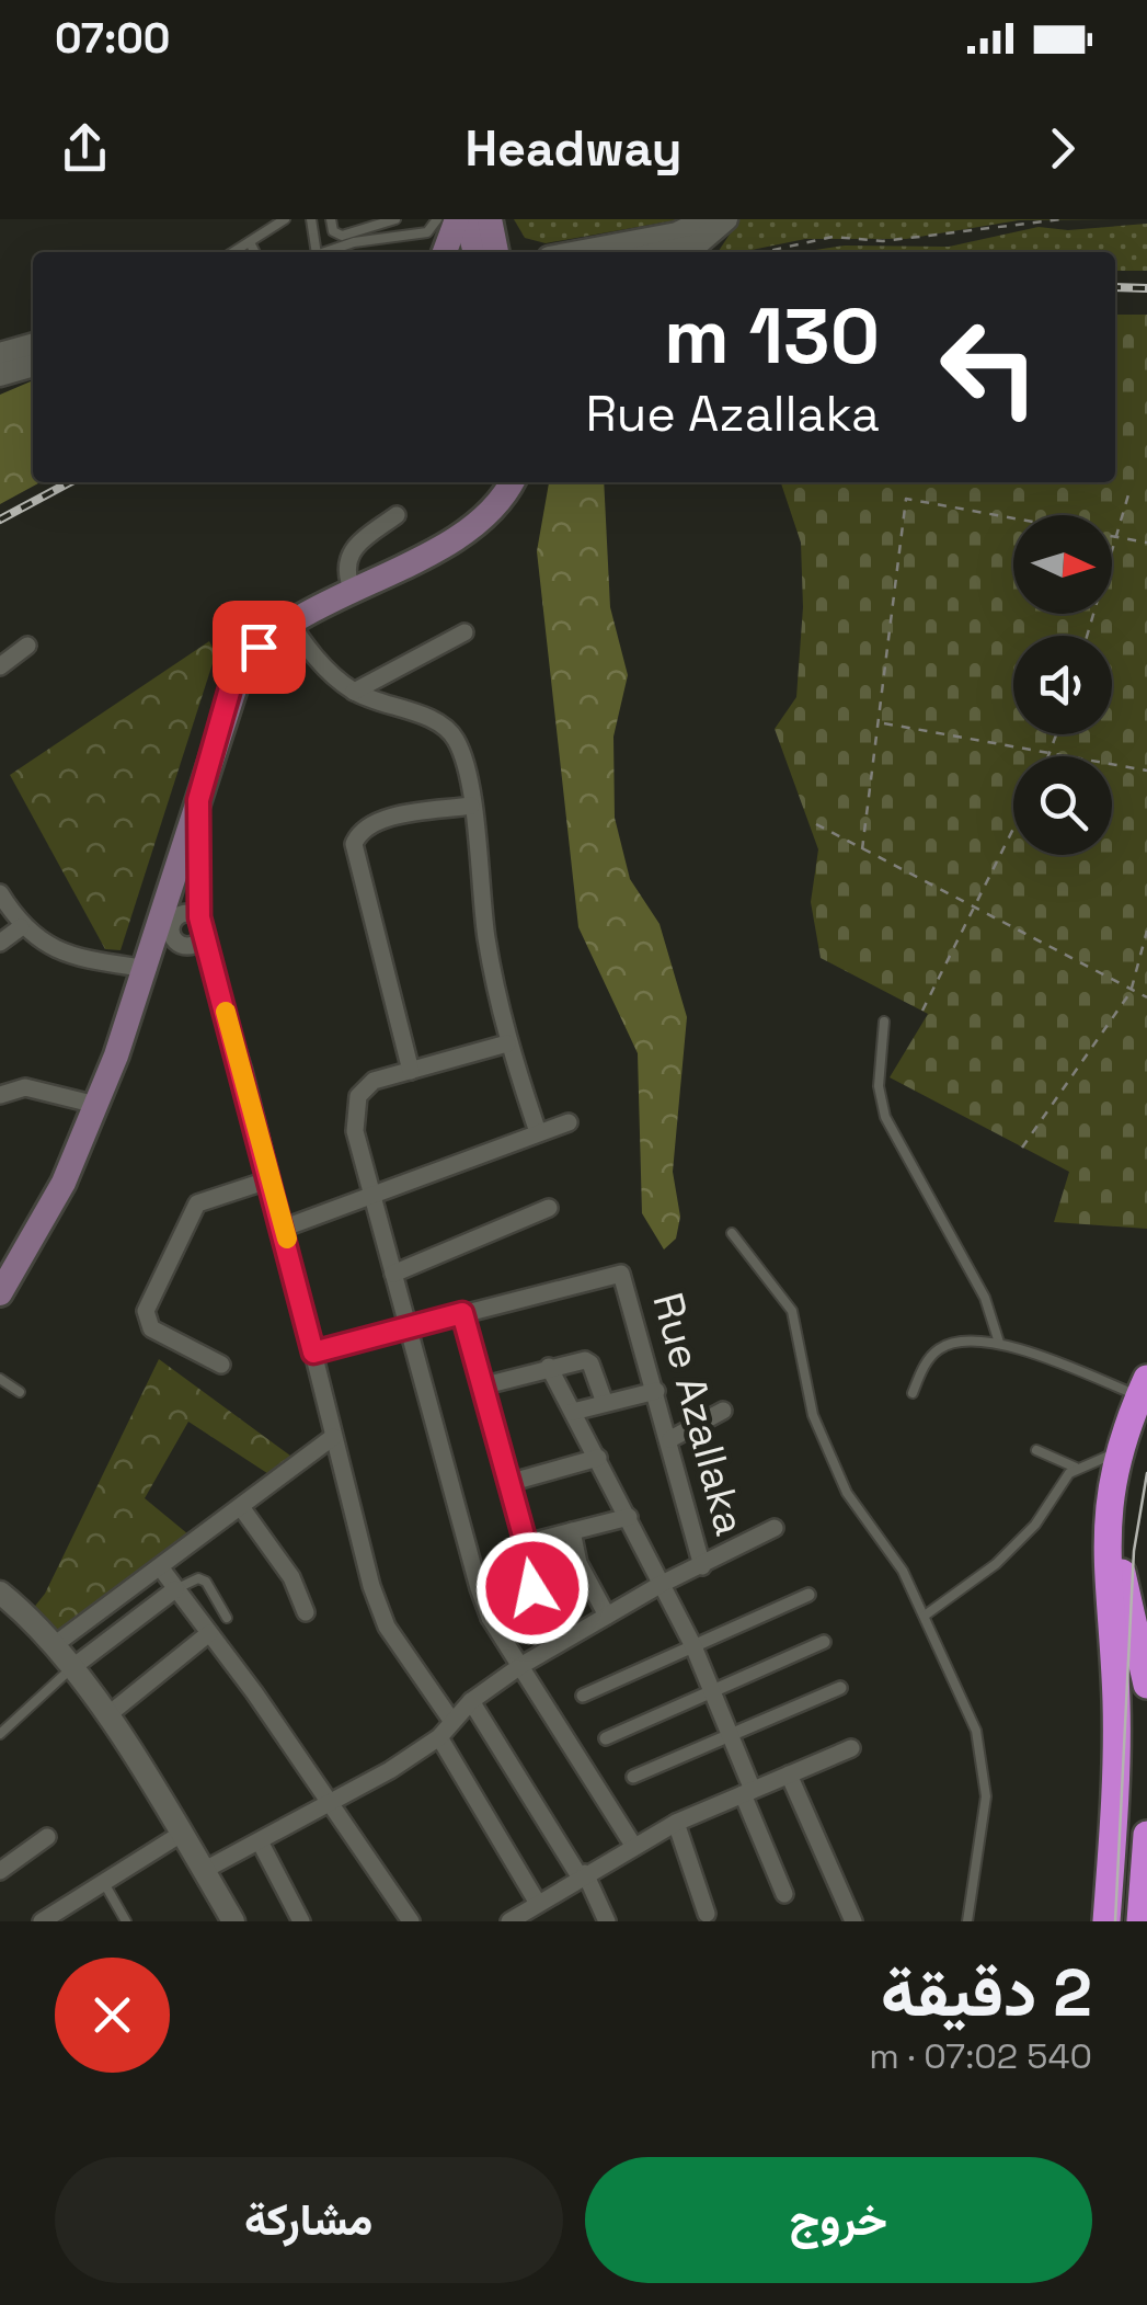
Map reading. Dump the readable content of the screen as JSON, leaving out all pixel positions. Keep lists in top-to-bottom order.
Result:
{
  "streets": {
    "street": ["Rue Azallaka"]
  },
  "north": "right",
  "page": {
    "status": "07:00",
    "header": "Headway",
    "turn": ["130 m", "Rue Azallaka"],
    "heading": ["2 دقيقة", "540 m · 07:02"],
    "buttons": ["خروج", "مشاركة"]
  }
}
